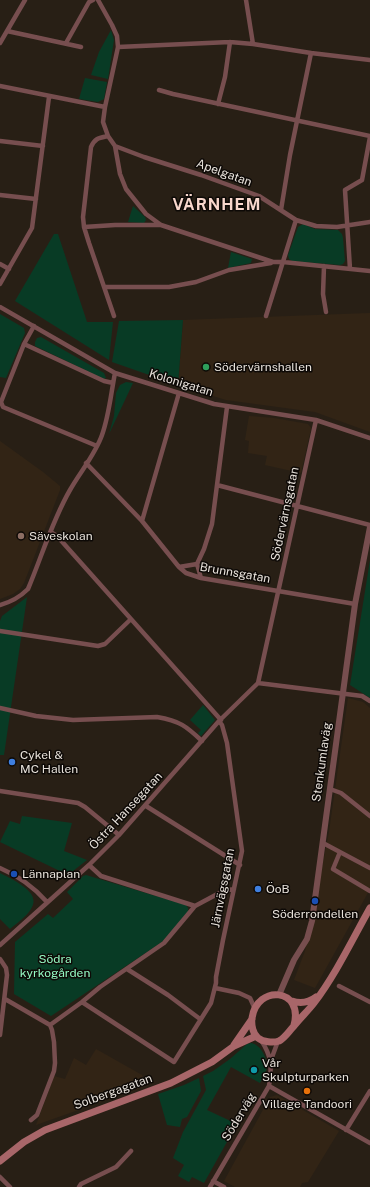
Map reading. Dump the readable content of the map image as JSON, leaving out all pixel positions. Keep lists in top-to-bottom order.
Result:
{
  "streets": {
    "main road": ["Solbergagatan"],
    "street": [
      "Apelgatan",
      "Kolonigatan",
      "Södervärnsgatan",
      "Brunnsgatan",
      "Stenkumlaväg",
      "Östra Hansegatan",
      "Järnvägsgatan",
      "Söderväg"
    ]
  },
  "crossings": [
    ["Kolonigatan", "Södervärnsgatan"],
    ["Södervärnsgatan", "Brunnsgatan"],
    ["Södervärnsgatan", "Östra Hansegatan"],
    ["Brunnsgatan", "Stenkumlaväg"],
    ["Stenkumlaväg", "Solbergagatan"],
    ["Stenkumlaväg", "Söderväg"],
    ["Östra Hansegatan", "Järnvägsgatan"],
    ["Solbergagatan", "Söderväg"]
  ],
  "districts": ["VÄRNHEM"],
  "parks": ["Södra kyrkogården"],
  "places": [
    "Södervärnshallen",
    "Säveskolan",
    "Cykel & MC Hallen",
    "Lännaplan",
    "ÖoB",
    "Söderrondellen",
    "Vår Skulpturparken",
    "Village Tandoori"
  ]
}
